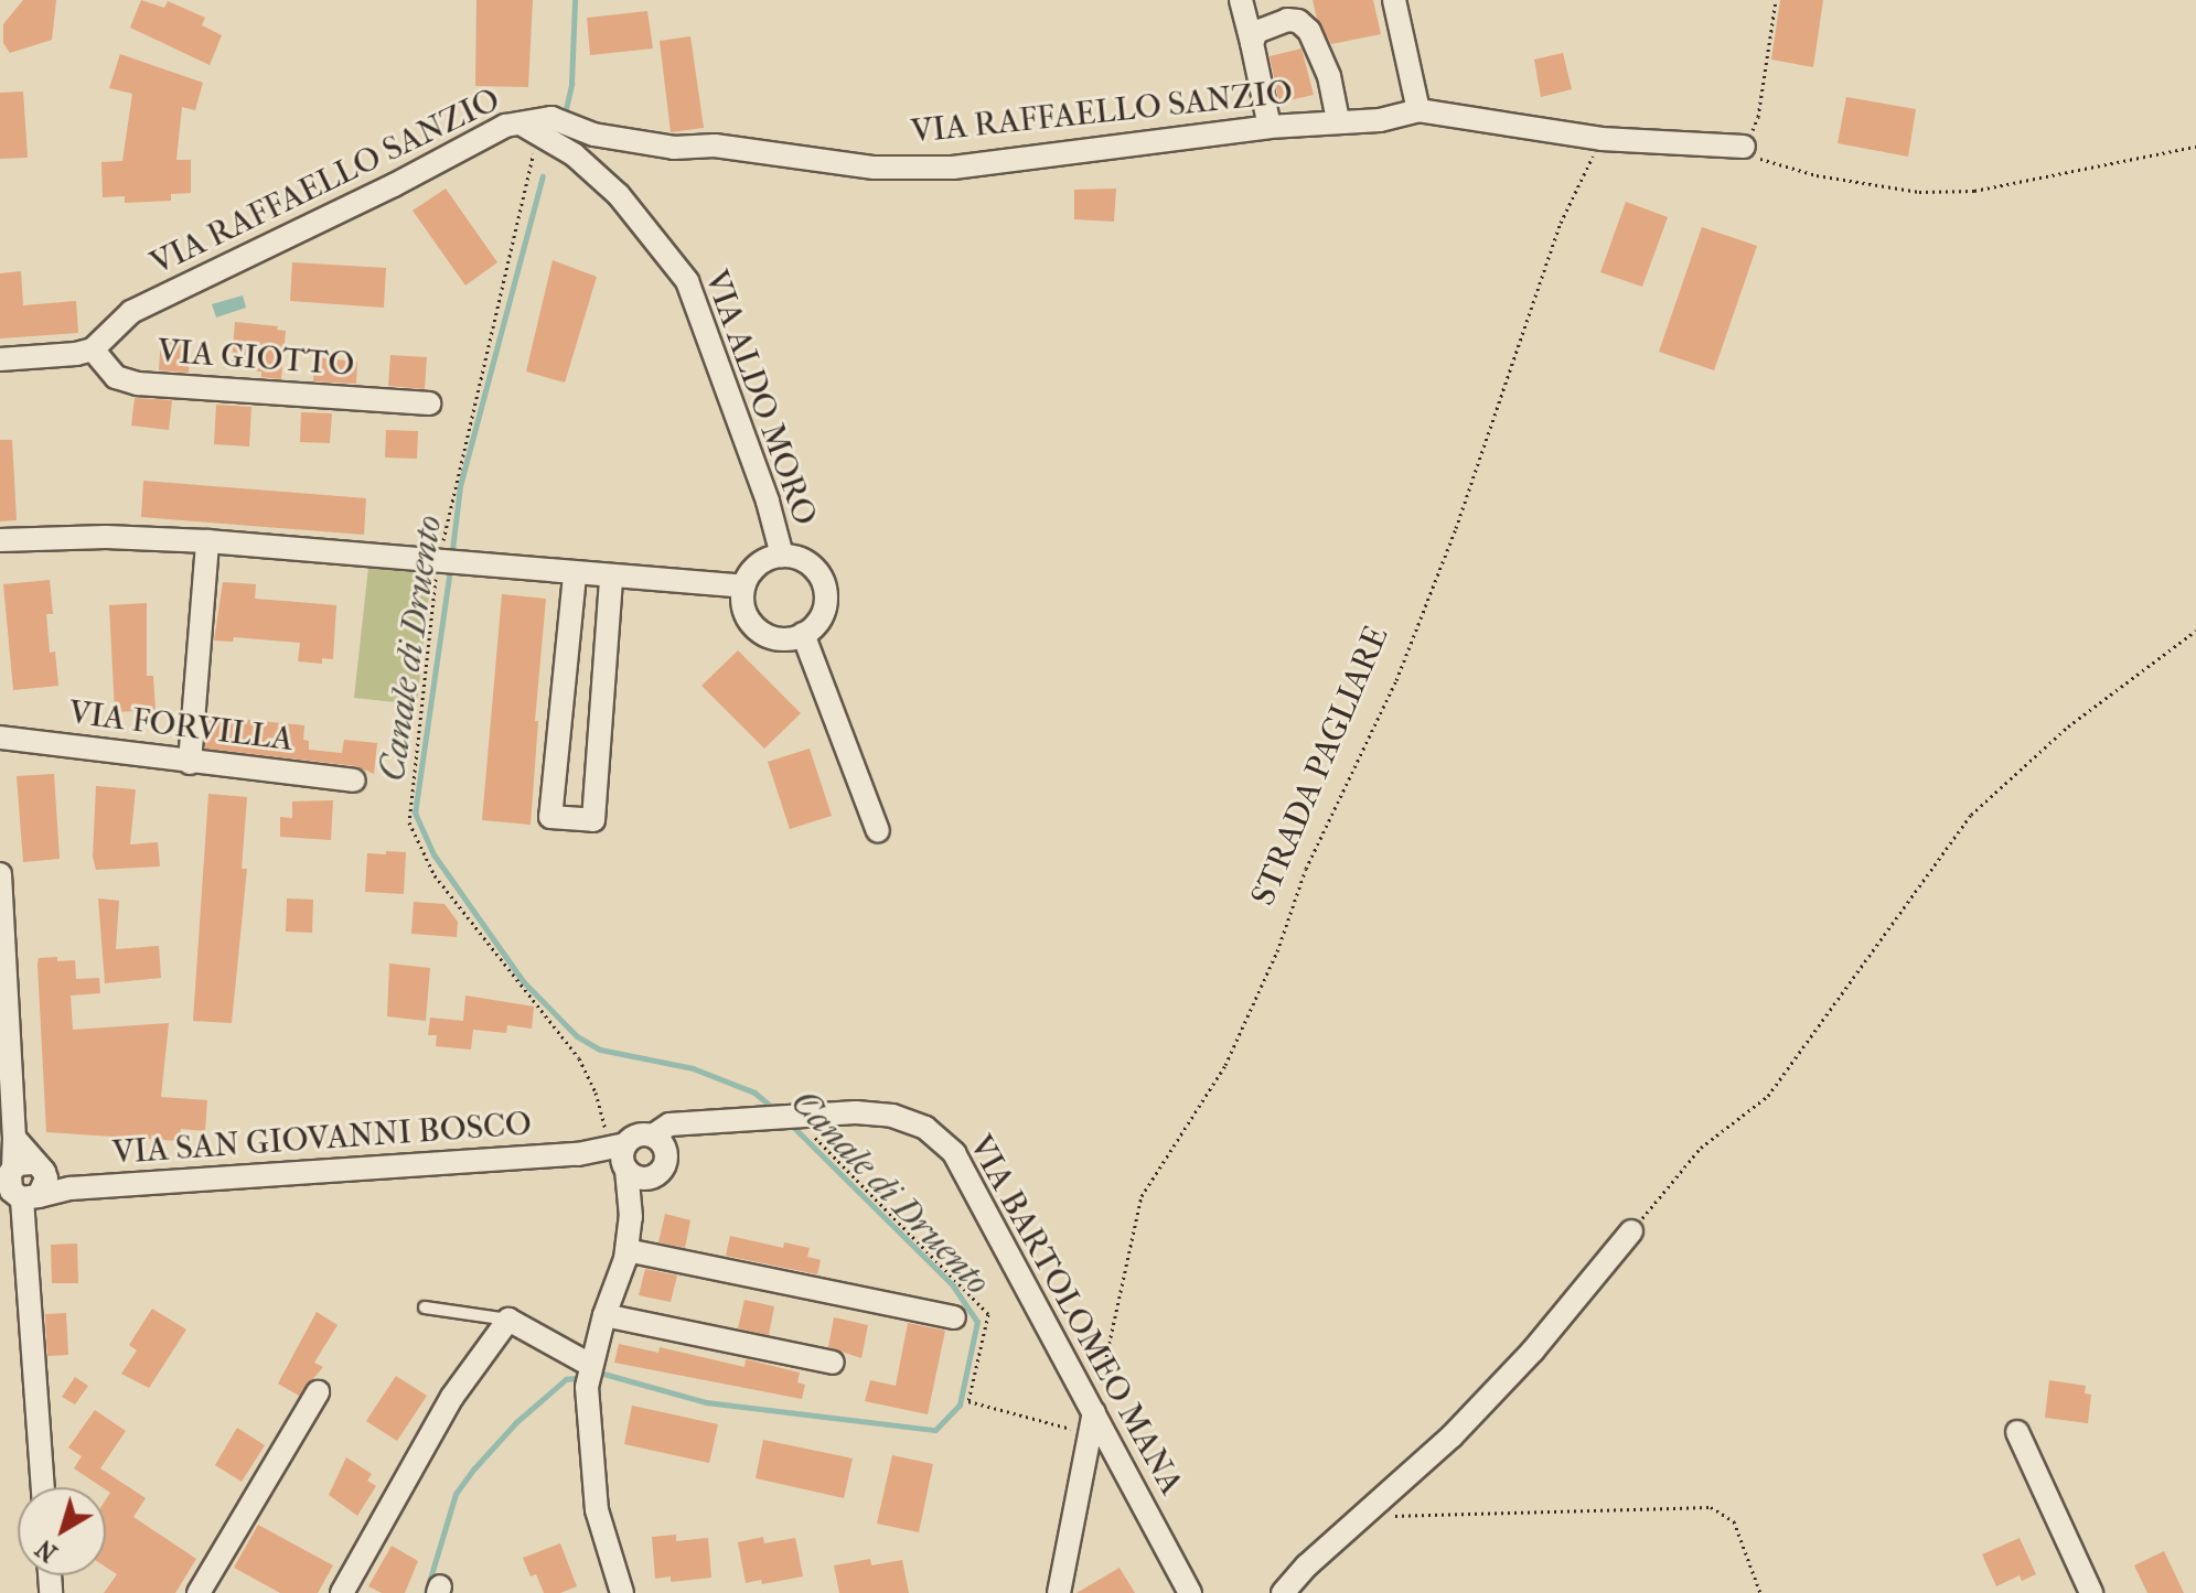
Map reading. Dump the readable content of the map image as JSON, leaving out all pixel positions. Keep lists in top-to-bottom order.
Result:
{
  "streets": {
    "street": [
      "VIA RAFFAELLO SANZIO",
      "VIA GIOTTO",
      "VIA ALDO MORO",
      "VIA FORVILLA",
      "VIA SAN GIOVANNI BOSCO",
      "VIA BARTOLOMEO MANA"
    ],
    "path": ["STRADA PAGLIARE"]
  },
  "crossings": [
    ["VIA RAFFAELLO SANZIO", "VIA GIOTTO"],
    ["VIA RAFFAELLO SANZIO", "VIA ALDO MORO"],
    ["VIA RAFFAELLO SANZIO", "STRADA PAGLIARE"],
    ["STRADA PAGLIARE", "VIA BARTOLOMEO MANA"],
    ["VIA SAN GIOVANNI BOSCO", "VIA BARTOLOMEO MANA"]
  ],
  "water": ["Canale di Druento"],
  "north": "bottom left"
}
